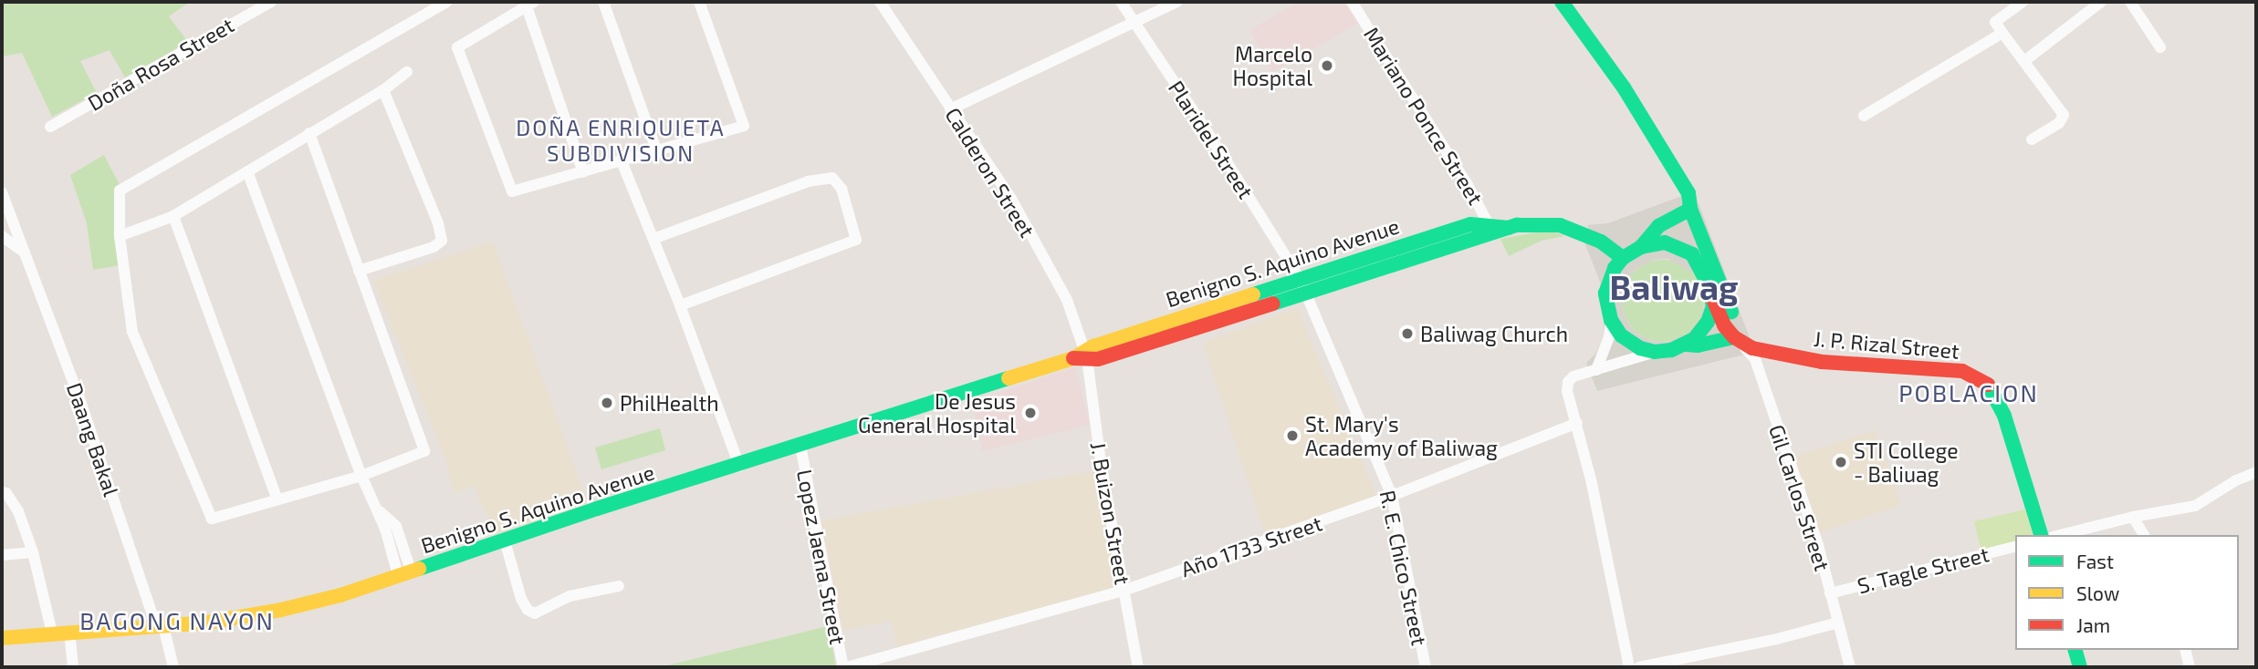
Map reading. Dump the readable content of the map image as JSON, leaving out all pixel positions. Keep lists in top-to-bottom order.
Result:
{
  "streets": {
    "main road": ["Benigno S. Aquino Avenue", "J. P. Rizal Street"],
    "street": [
      "Doña Rosa Street",
      "Mariano Ponce Street",
      "Plaridel Street",
      "Calderon Street",
      "Daang Bakal",
      "Gil Carlos Street",
      "J. Buizon Street",
      "Año 1733 Street",
      "Lopez Jaena Street",
      "R. E. Chico Street",
      "S. Tagle Street"
    ]
  },
  "crossings": [
    ["Mariano Ponce Street", "Benigno S. Aquino Avenue"],
    ["Plaridel Street", "Benigno S. Aquino Avenue"],
    ["Plaridel Street", "R. E. Chico Street"],
    ["Calderon Street", "Benigno S. Aquino Avenue"],
    ["Calderon Street", "J. Buizon Street"],
    ["Benigno S. Aquino Avenue", "Daang Bakal"],
    ["Benigno S. Aquino Avenue", "J. Buizon Street"],
    ["Benigno S. Aquino Avenue", "Lopez Jaena Street"],
    ["Benigno S. Aquino Avenue", "R. E. Chico Street"],
    ["J. P. Rizal Street", "Gil Carlos Street"],
    ["Gil Carlos Street", "S. Tagle Street"],
    ["J. Buizon Street", "Año 1733 Street"],
    ["Año 1733 Street", "Lopez Jaena Street"],
    ["Año 1733 Street", "R. E. Chico Street"]
  ],
  "districts": [
    "DOÑA ENRIQUIETA SUBDIVISION",
    "Baliwag",
    "POBLACION",
    "BAGONG NAYON"
  ],
  "places": [
    "Marcelo Hospital",
    "Baliwag Church",
    "PhilHealth",
    "De Jesus General Hospital",
    "St. Mary's Academy of Baliwag",
    "STI College - Baliuag"
  ],
  "legend": ["Fast", "Slow", "Jam"]
}
